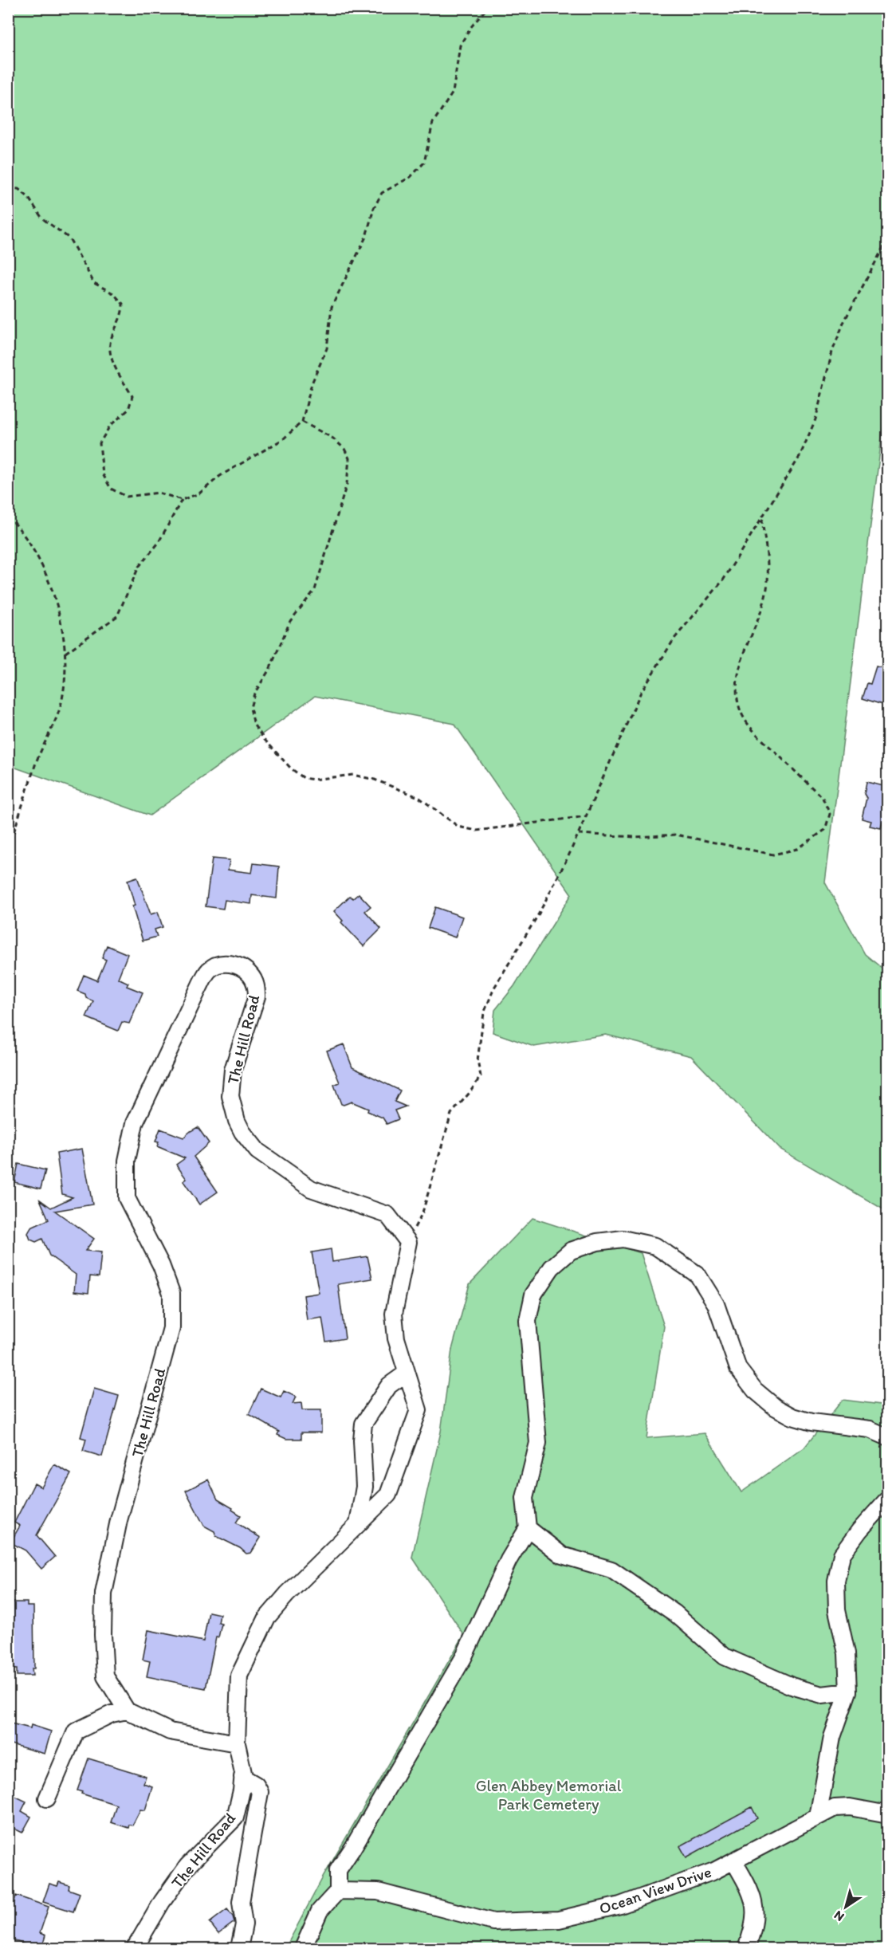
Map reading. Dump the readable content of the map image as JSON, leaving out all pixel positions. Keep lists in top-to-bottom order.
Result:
{
  "streets": {
    "street": ["The Hill Road", "Ocean View Drive"]
  },
  "parks": ["Glen Abbey Memorial Park Cemetery"],
  "north": "bottom left"
}
